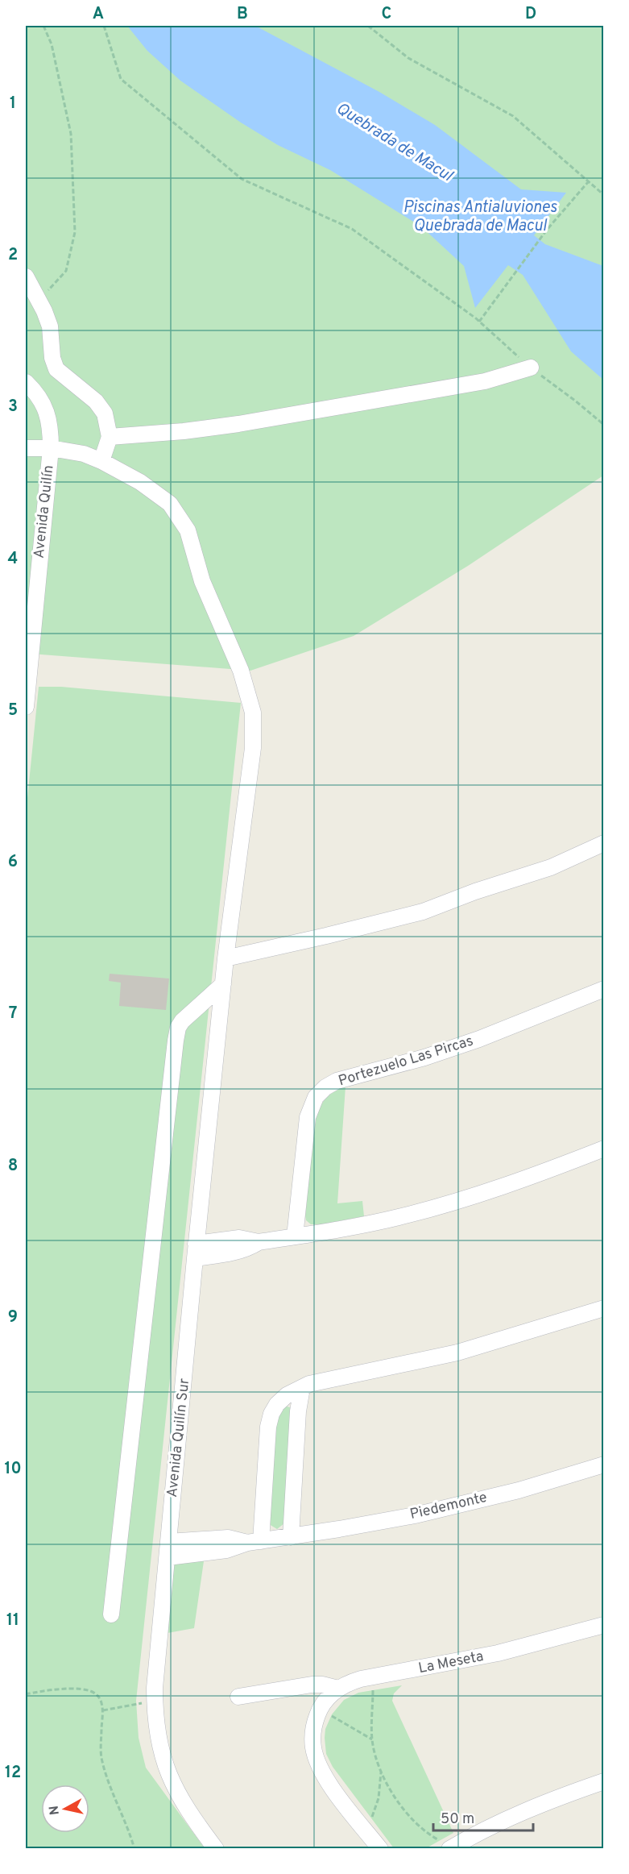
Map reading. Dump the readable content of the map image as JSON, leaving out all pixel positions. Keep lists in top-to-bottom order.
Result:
{
  "streets": {
    "street": [
      "Avenida Quilín",
      "Portezuelo Las Pircas",
      "Avenida Quilín Sur",
      "Piedemonte",
      "La Meseta"
    ]
  },
  "crossings": [
    ["Avenida Quilín", "Avenida Quilín Sur"],
    ["Avenida Quilín Sur", "Piedemonte"]
  ],
  "water": ["Quebrada de Macul", "Piscinas Antialuviones Quebrada de Macul"],
  "scale_bar": "50 m",
  "north": "left",
  "grid": {
    "columns": [
      "A",
      "B",
      "C",
      "D"
    ],
    "rows": [
      "1",
      "2",
      "3",
      "4",
      "5",
      "6",
      "7",
      "8",
      "9",
      "10",
      "11",
      "12"
    ]
  }
}
